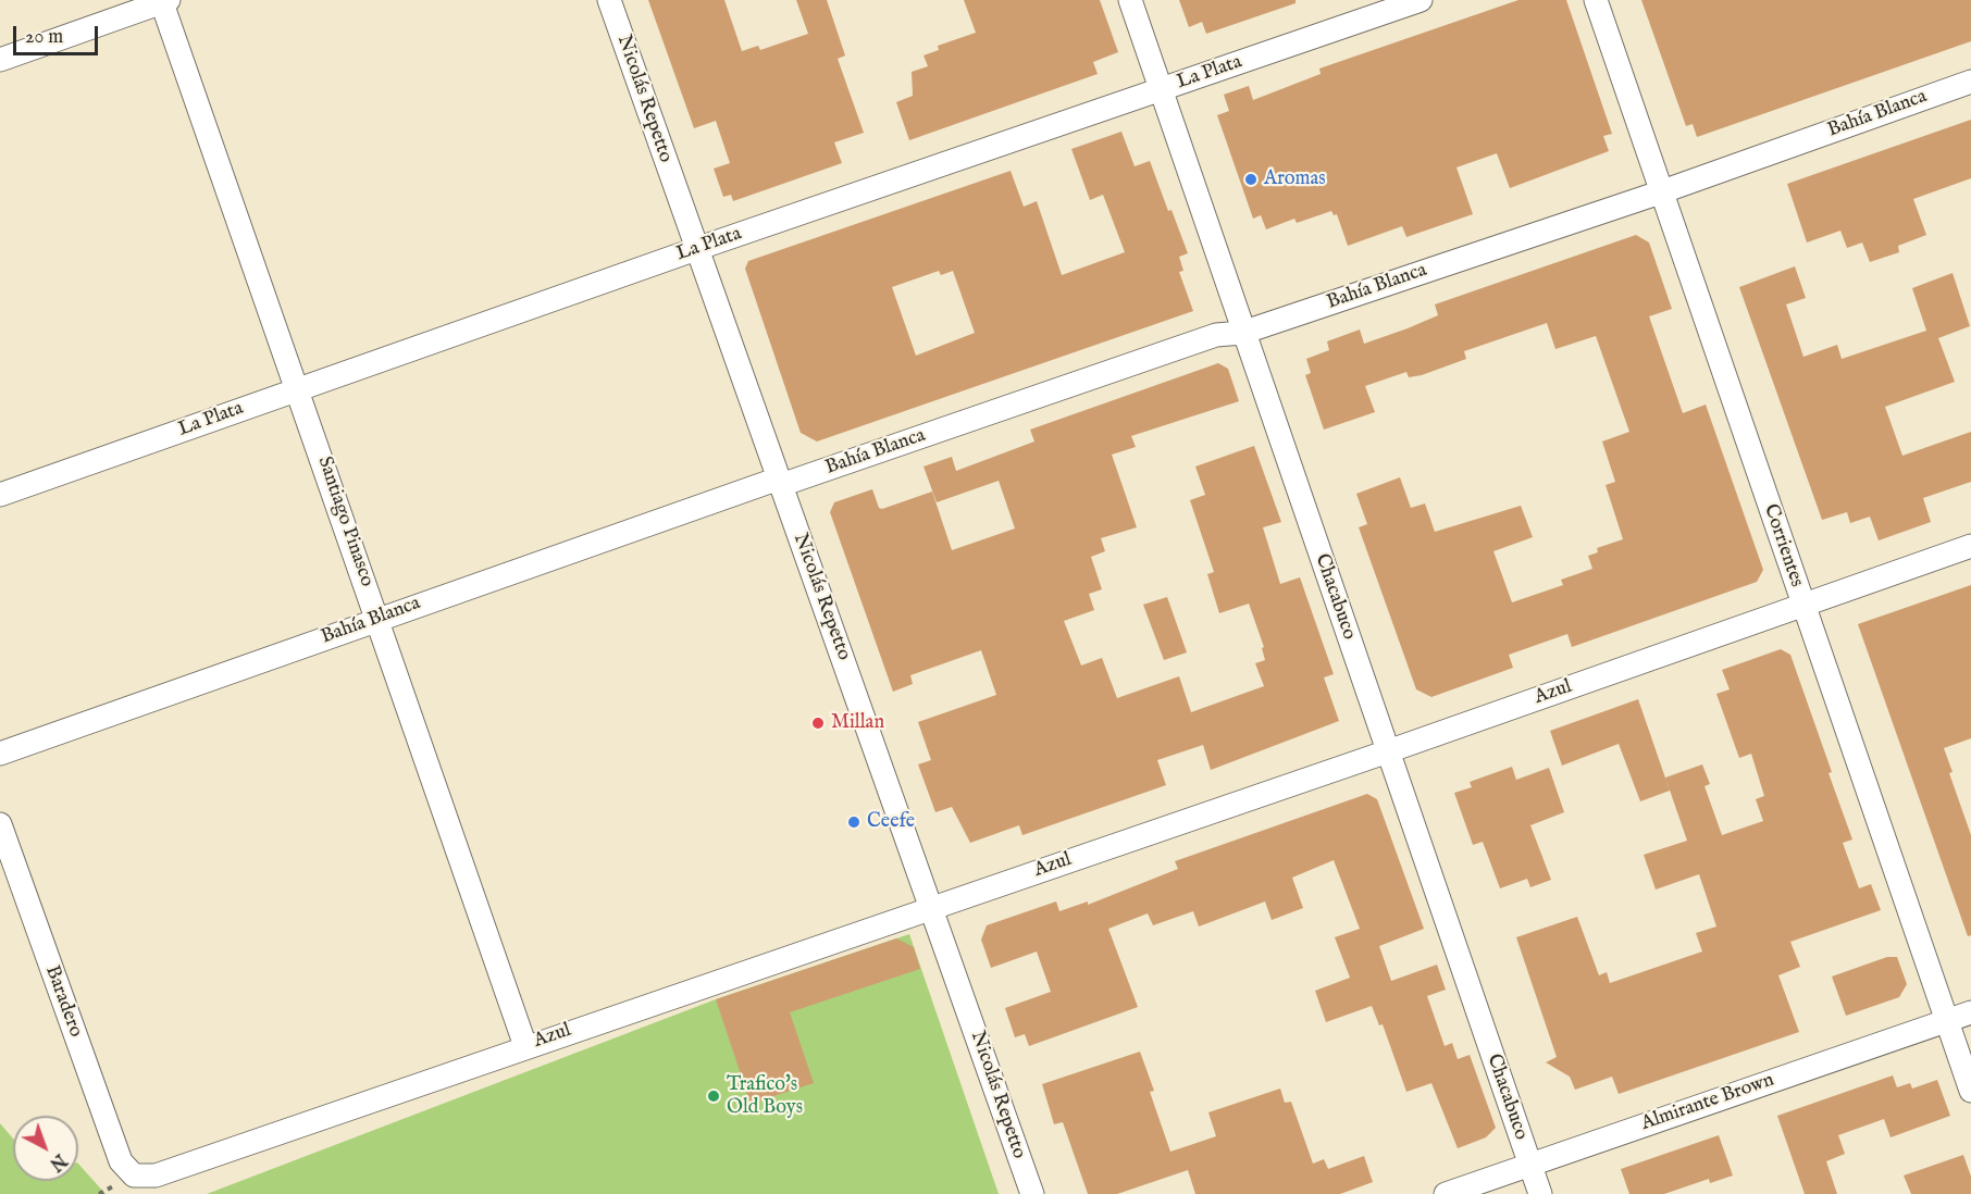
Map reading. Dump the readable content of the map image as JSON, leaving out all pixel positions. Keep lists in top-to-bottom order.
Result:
{
  "streets": {
    "street": [
      "La Plata",
      "Nicolás Repetto",
      "Bahía Blanca",
      "Santiago Pinasco",
      "Corrientes",
      "Chacabuco",
      "Azul",
      "Baradero",
      "Almirante Brown"
    ]
  },
  "crossings": [
    ["La Plata", "Nicolás Repetto"],
    ["La Plata", "Santiago Pinasco"],
    ["La Plata", "Chacabuco"],
    ["Nicolás Repetto", "Bahía Blanca"],
    ["Nicolás Repetto", "Azul"],
    ["Bahía Blanca", "Santiago Pinasco"],
    ["Bahía Blanca", "Corrientes"],
    ["Bahía Blanca", "Chacabuco"],
    ["Santiago Pinasco", "Azul"],
    ["Corrientes", "Azul"],
    ["Corrientes", "Almirante Brown"],
    ["Chacabuco", "Azul"],
    ["Chacabuco", "Almirante Brown"],
    ["Azul", "Baradero"]
  ],
  "places": [
    "Aromas",
    "Millan",
    "Ceefe",
    "Trafico's Old Boys"
  ],
  "scale_bar": "20 m",
  "north": "bottom right"
}
